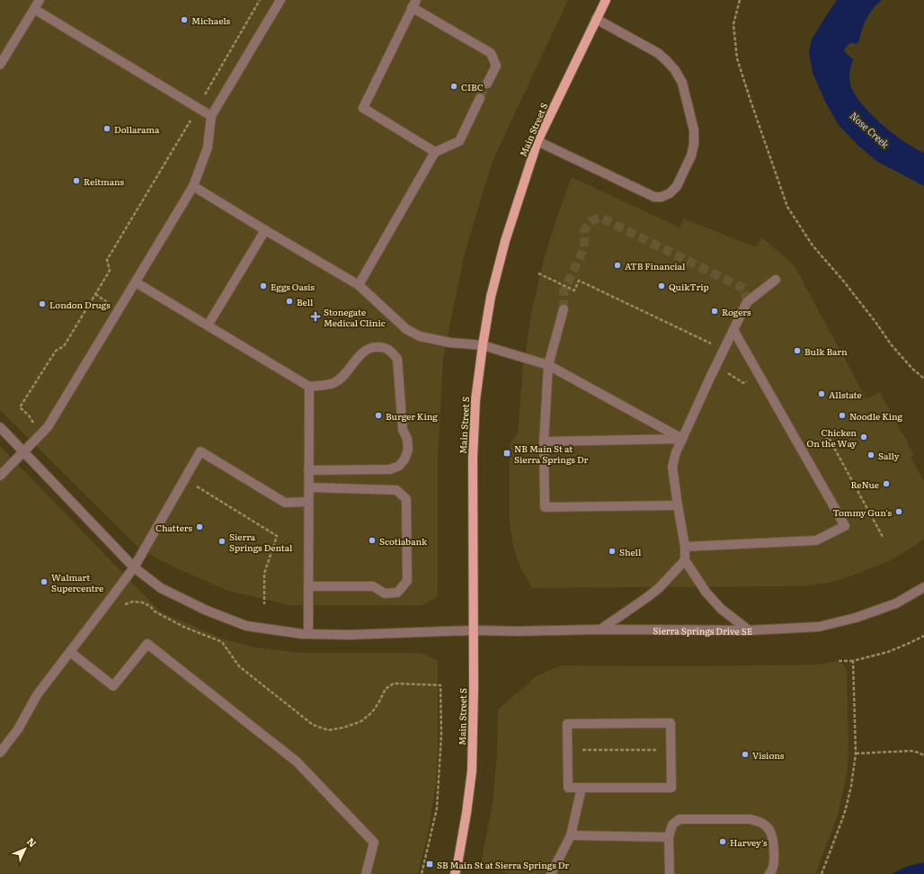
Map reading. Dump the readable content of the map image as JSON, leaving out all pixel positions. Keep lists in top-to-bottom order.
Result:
{
  "streets": {
    "main road": ["Main Street S"],
    "street": ["Sierra Springs Drive SE"]
  },
  "crossings": [
    ["Main Street S", "Sierra Springs Drive SE"]
  ],
  "water": ["Nose Creek"],
  "places": {
    "other": [
      "Michaels",
      "CIBC",
      "Dollarama",
      "Reitmans",
      "ATB Financial",
      "Eggs Oasis",
      "QuikTrip",
      "Bell",
      "London Drugs",
      "Rogers",
      "Bulk Barn",
      "Allstate",
      "Burger King",
      "Noodle King",
      "Chicken On the Way",
      "Sally",
      "ReNue",
      "Tommy Gun's",
      "Chatters",
      "Scotiabank",
      "Sierra Springs Dental",
      "Shell",
      "Walmart Supercentre",
      "Visions",
      "Harvey's"
    ],
    "health": ["Stonegate Medical Clinic"],
    "transit": ["NB Main St at Sierra Springs Dr", "SB Main St at Sierra Springs Dr"]
  },
  "north": "top right"
}
